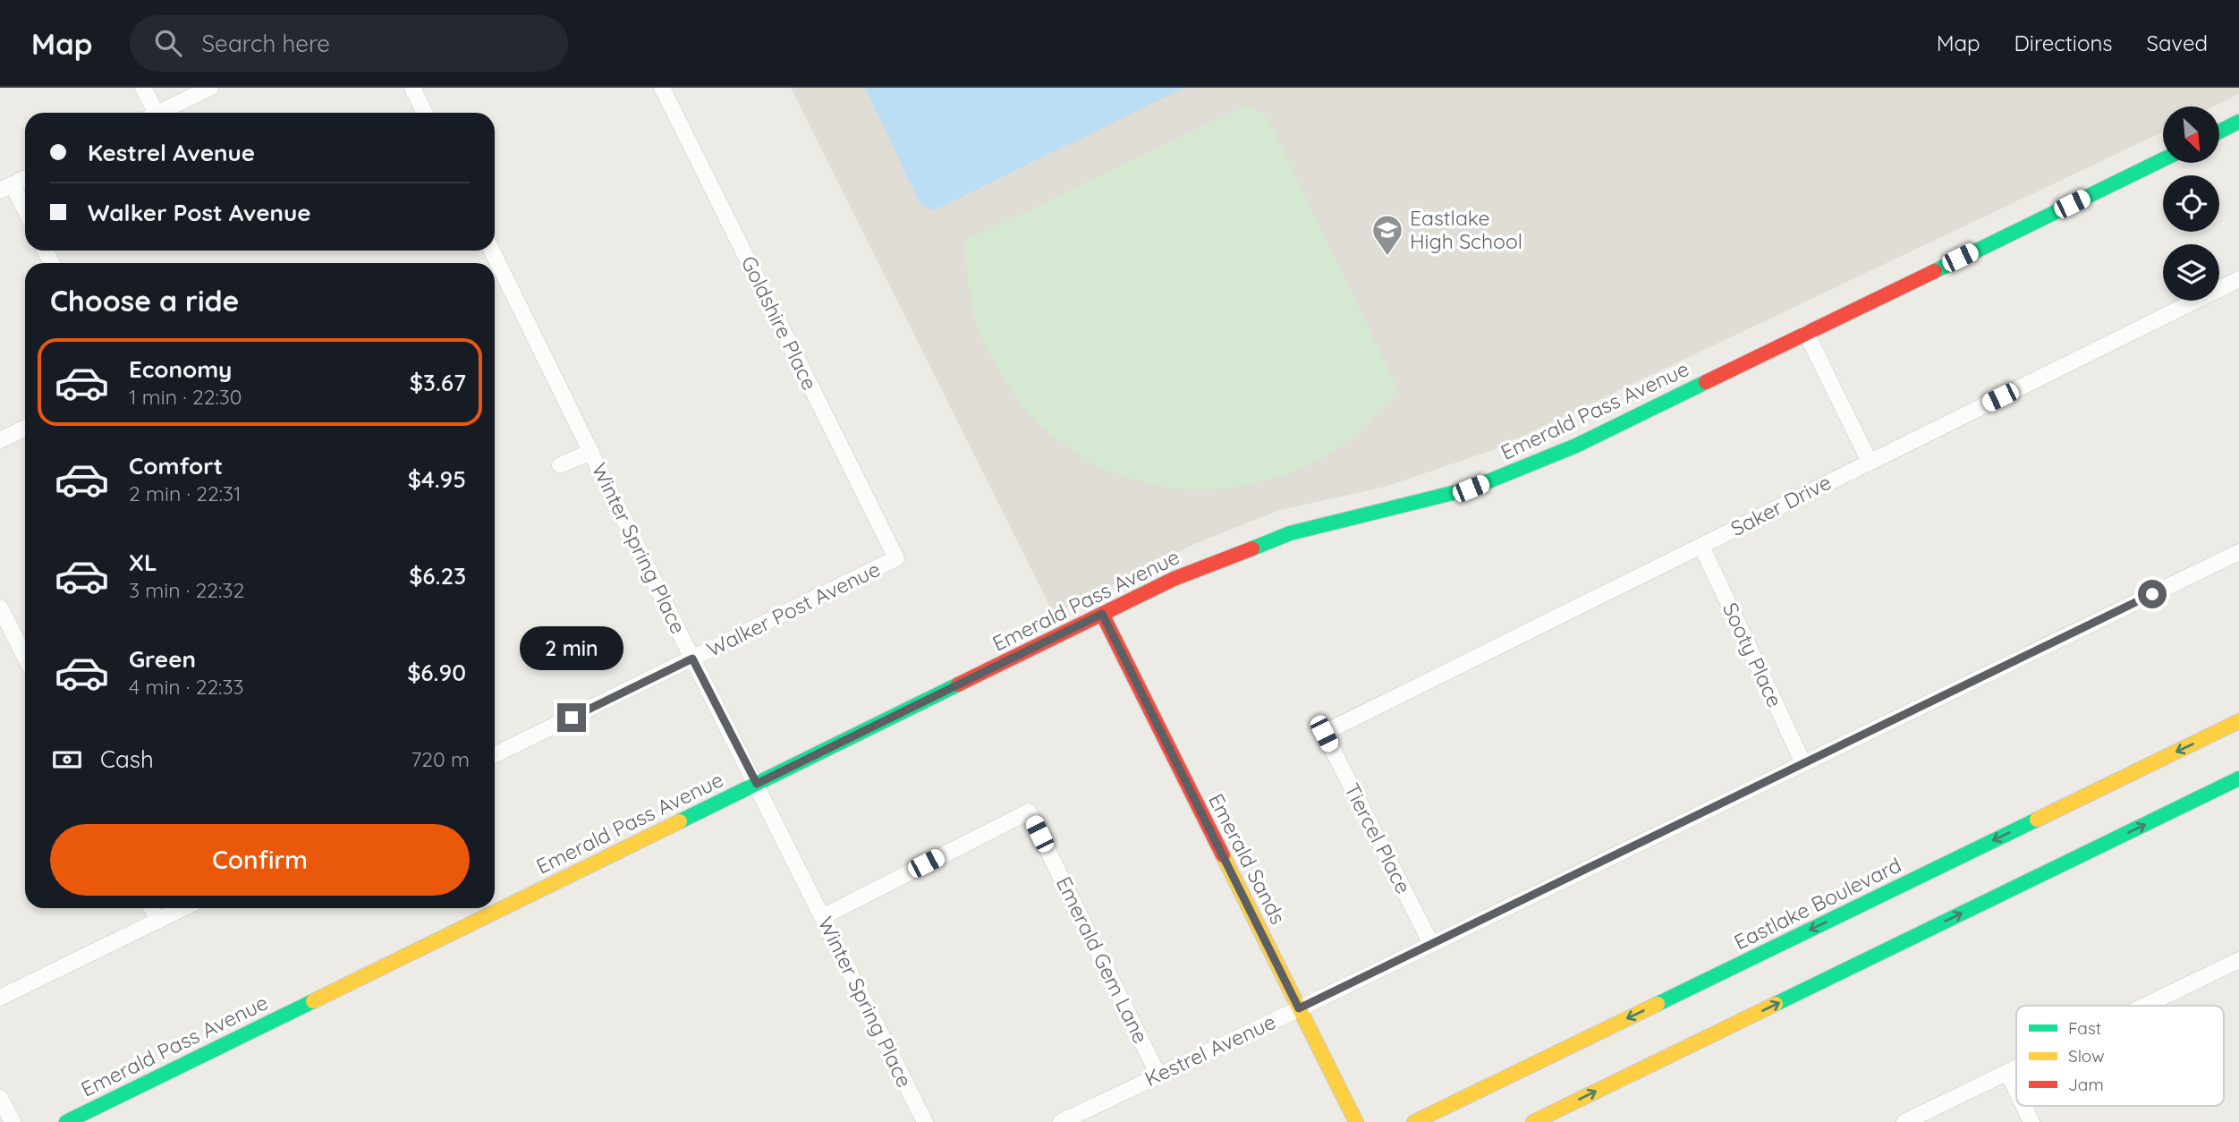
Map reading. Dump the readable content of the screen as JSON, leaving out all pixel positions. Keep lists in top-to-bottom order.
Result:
{
  "streets": {
    "street": [
      "Goldshire Place",
      "Emerald Pass Avenue",
      "Saker Drive",
      "Winter Spring Place",
      "Walker Post Avenue",
      "Sooty Place",
      "Tiercel Place",
      "Emerald Sands",
      "Eastlake Boulevard",
      "Emerald Gem Lane",
      "Kestrel Avenue"
    ]
  },
  "crossings": [
    ["Goldshire Place", "Walker Post Avenue"],
    ["Emerald Pass Avenue", "Winter Spring Place"],
    ["Emerald Pass Avenue", "Emerald Sands"],
    ["Saker Drive", "Sooty Place"],
    ["Saker Drive", "Tiercel Place"],
    ["Winter Spring Place", "Walker Post Avenue"],
    ["Winter Spring Place", "Emerald Gem Lane"],
    ["Sooty Place", "Kestrel Avenue"],
    ["Tiercel Place", "Kestrel Avenue"],
    ["Emerald Sands", "Kestrel Avenue"],
    ["Emerald Gem Lane", "Kestrel Avenue"]
  ],
  "places": {
    "school or university": ["Eastlake High School"]
  },
  "legend": ["Fast", "Slow", "Jam"],
  "north": "bottom right",
  "page": {
    "header": "Map",
    "search": "Search here",
    "nav": ["Map", "Directions", "Saved"],
    "banner": ["Kestrel Avenue", "Walker Post Avenue"],
    "heading": "Choose a ride",
    "list": [
      {
        "name": "Economy",
        "note": "1 min · 22:30",
        "value": "$3.67"
      },
      {
        "name": "Comfort",
        "note": "2 min · 22:31",
        "value": "$4.95"
      },
      {
        "name": "XL",
        "note": "3 min · 22:32",
        "value": "$6.23"
      },
      {
        "name": "Green",
        "note": "4 min · 22:33",
        "value": "$6.90"
      }
    ],
    "bubble": "2 min",
    "pay": ["Cash", "720 m"],
    "buttons": "Confirm"
  }
}
